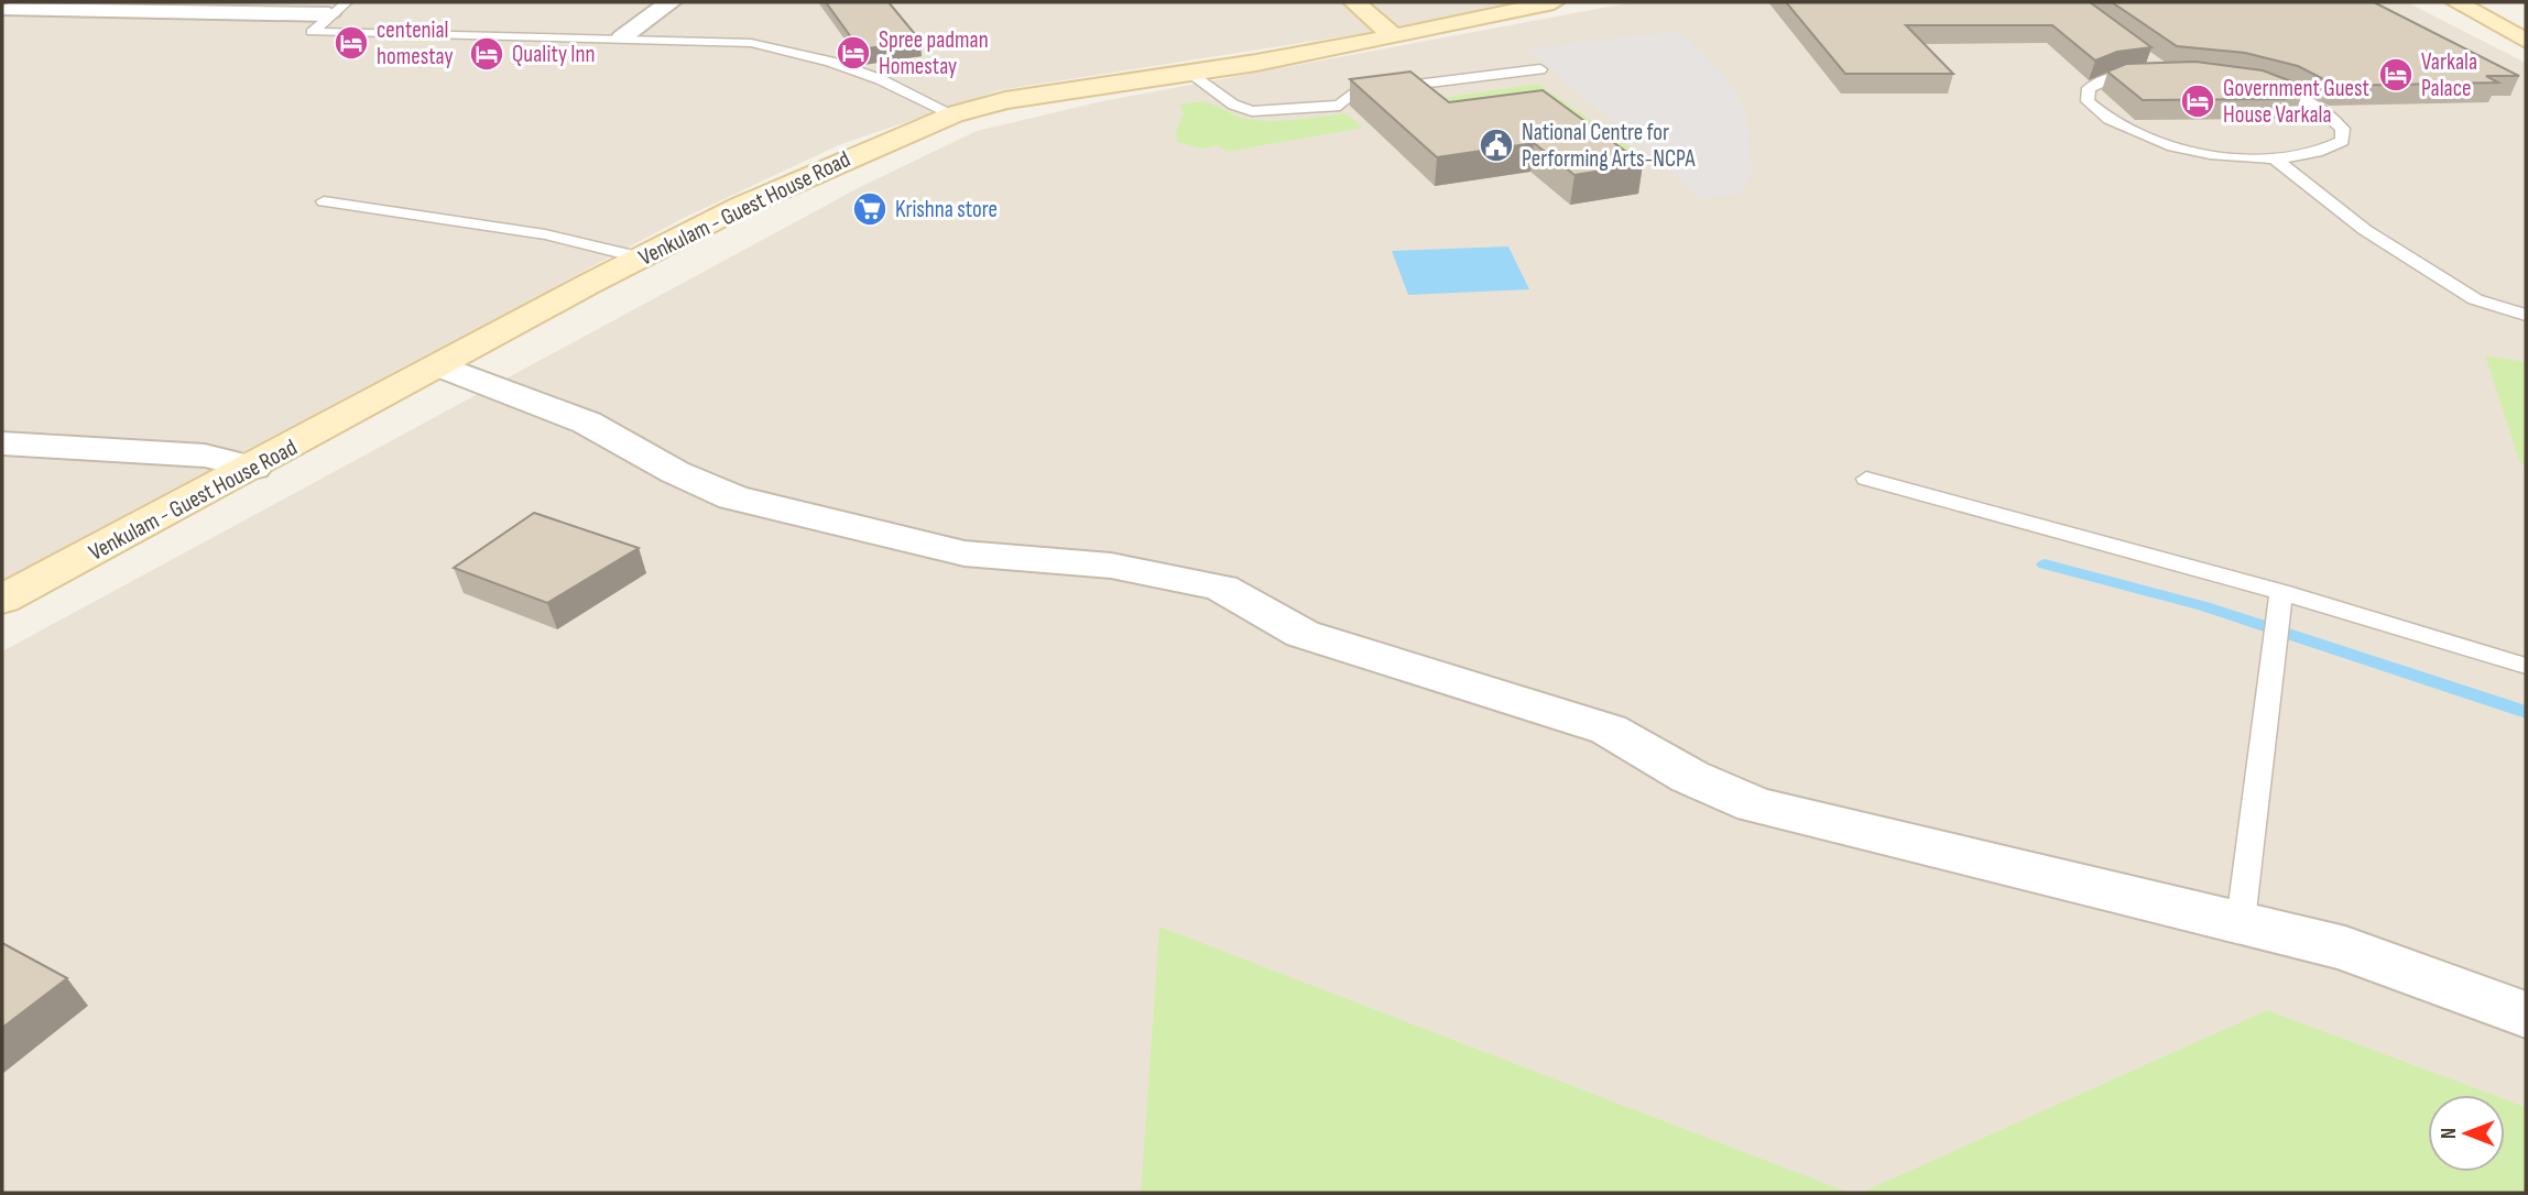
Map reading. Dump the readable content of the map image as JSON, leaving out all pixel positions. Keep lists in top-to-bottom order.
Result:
{
  "streets": {
    "main road": ["Venkulam - Guest House Road"]
  },
  "places": {
    "hotel": [
      "centenial homestay",
      "Spree padman Homestay",
      "Quality Inn",
      "Varkala Palace",
      "Government Guest House Varkala"
    ],
    "public building": ["National Centre for Performing Arts-NCPA"],
    "supermarket": ["Krishna store"]
  },
  "north": "left"
}
